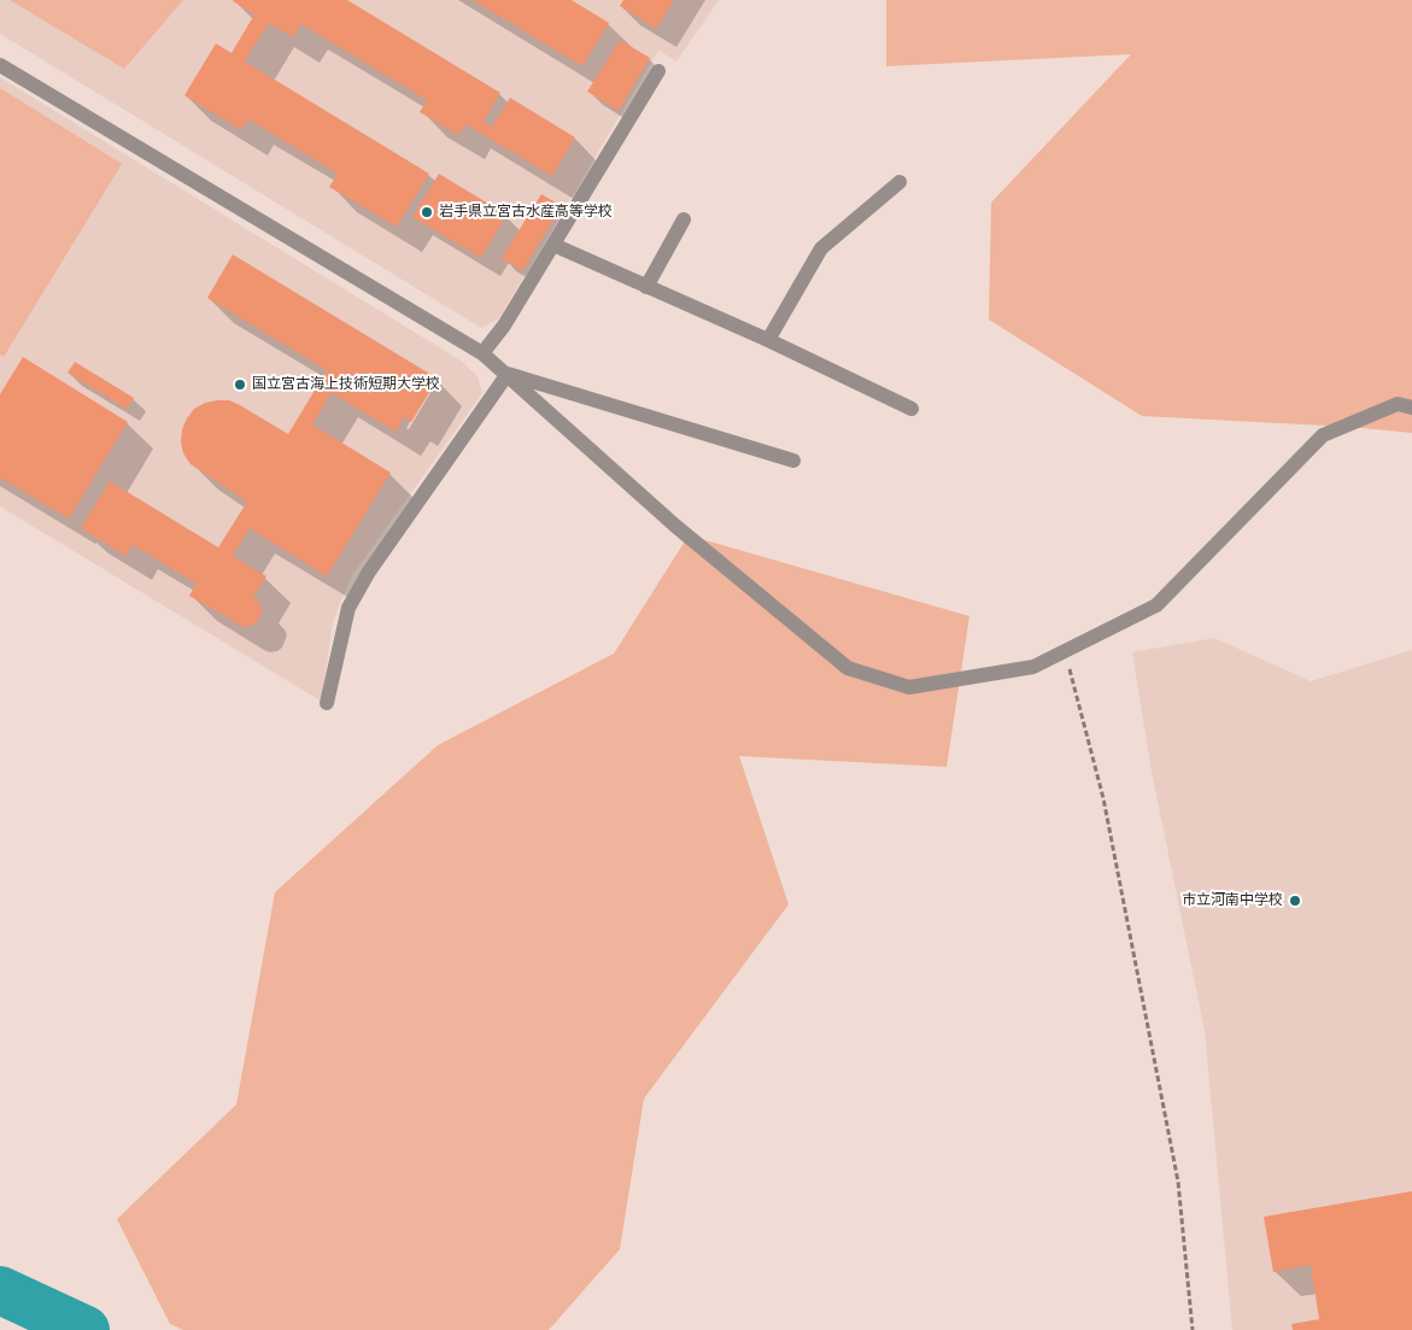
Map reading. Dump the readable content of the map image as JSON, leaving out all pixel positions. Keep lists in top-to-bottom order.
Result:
{
  "places": ["岩手県立宮古水産高等学校", "国立宮古海上技術短期大学校", "市立河南中学校"]
}
